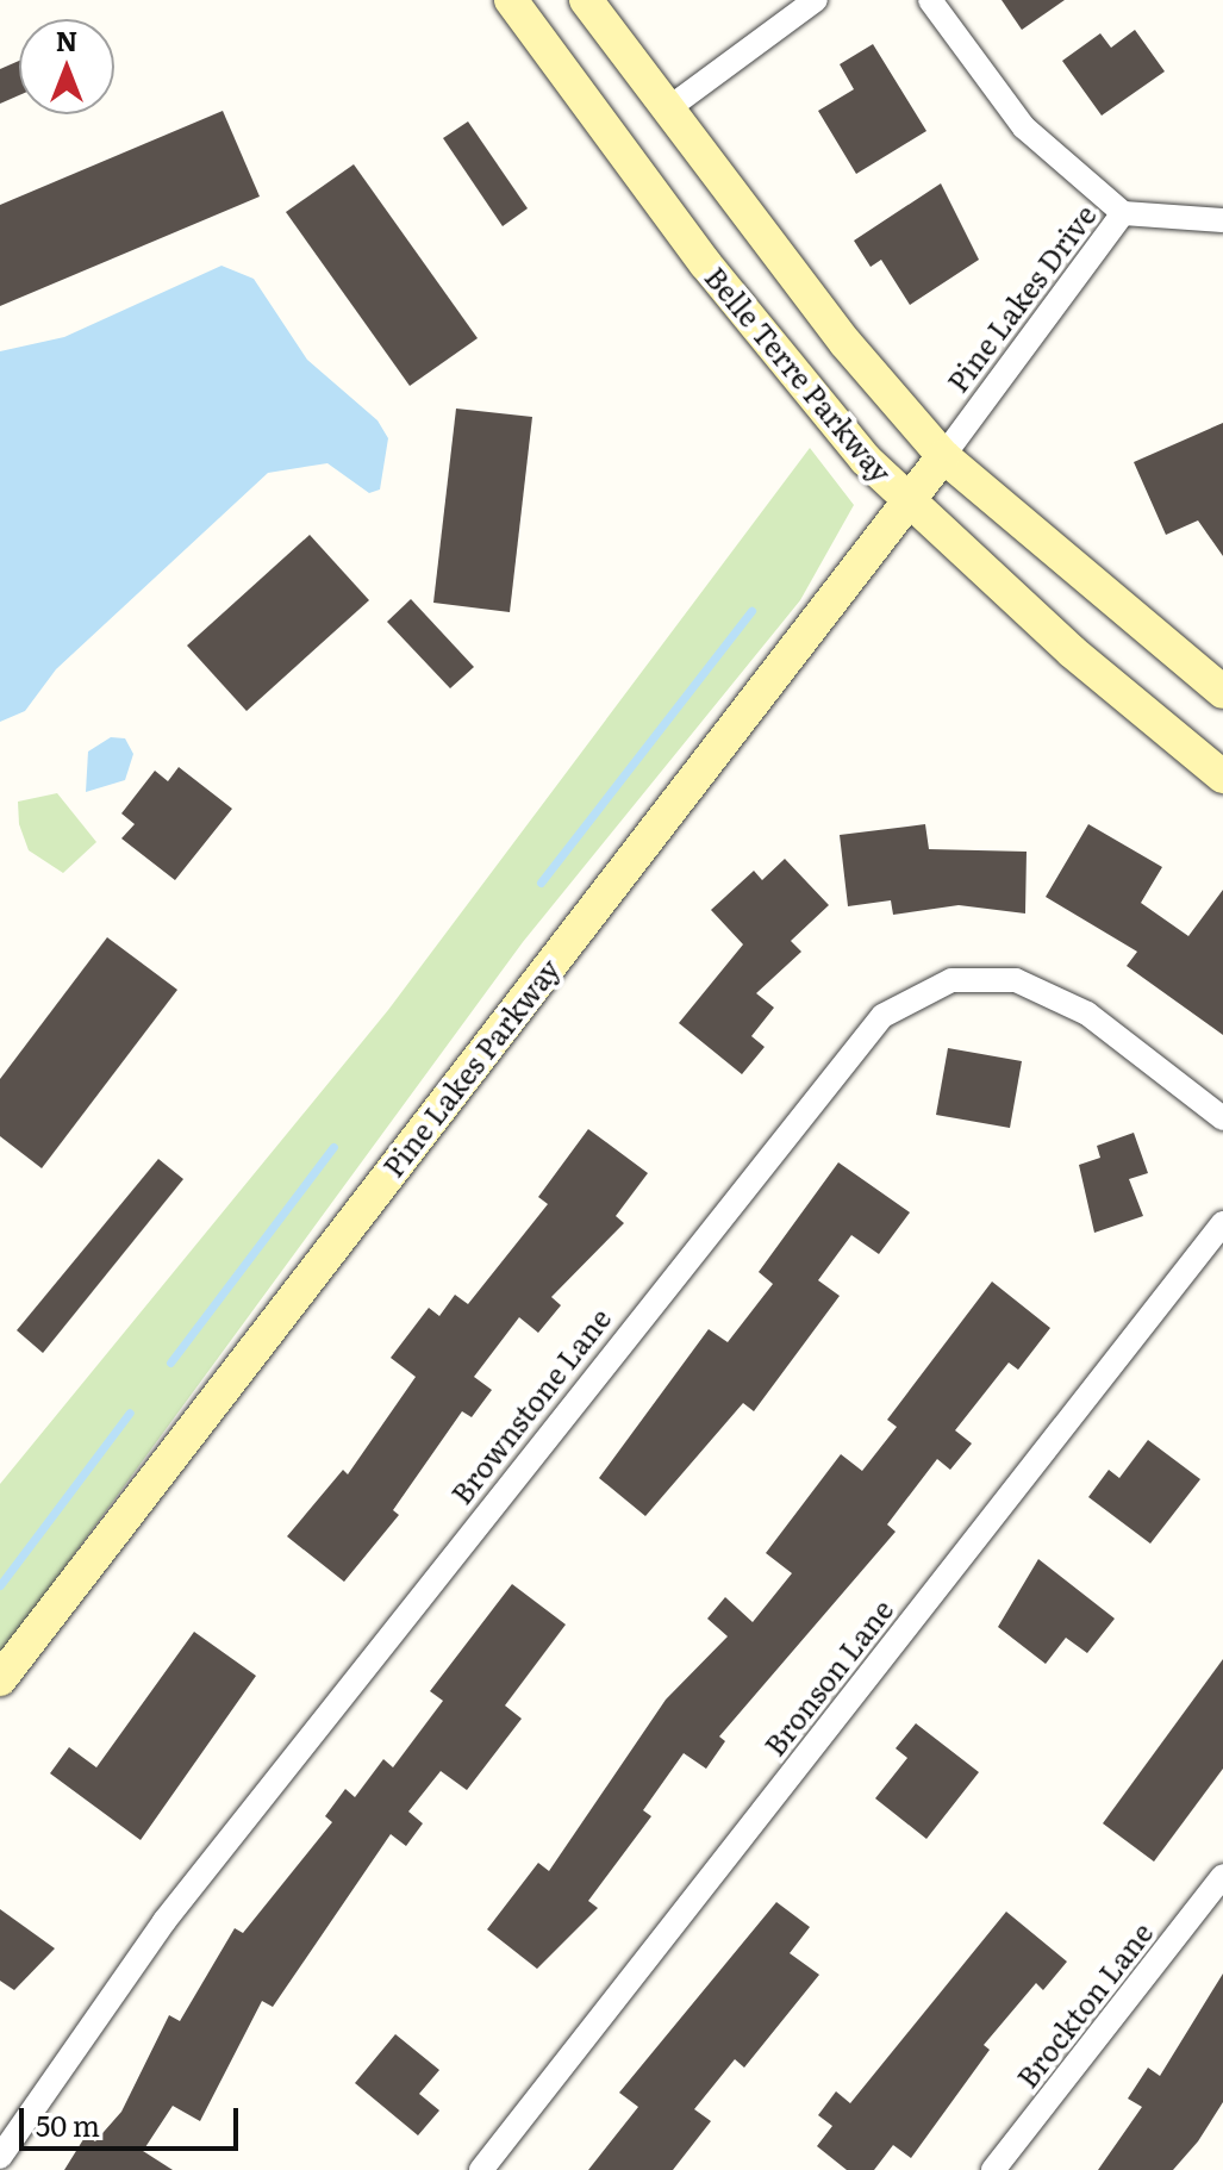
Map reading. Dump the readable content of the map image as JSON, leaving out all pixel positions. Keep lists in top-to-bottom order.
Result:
{
  "streets": {
    "main road": ["Belle Terre Parkway", "Pine Lakes Parkway"],
    "street": [
      "Pine Lakes Drive",
      "Brownstone Lane",
      "Bronson Lane",
      "Brockton Lane"
    ]
  },
  "crossings": [
    ["Pine Lakes Drive", "Belle Terre Parkway"],
    ["Pine Lakes Drive", "Pine Lakes Parkway"],
    ["Belle Terre Parkway", "Pine Lakes Parkway"]
  ],
  "scale_bar": "50 m",
  "north": "top"
}
